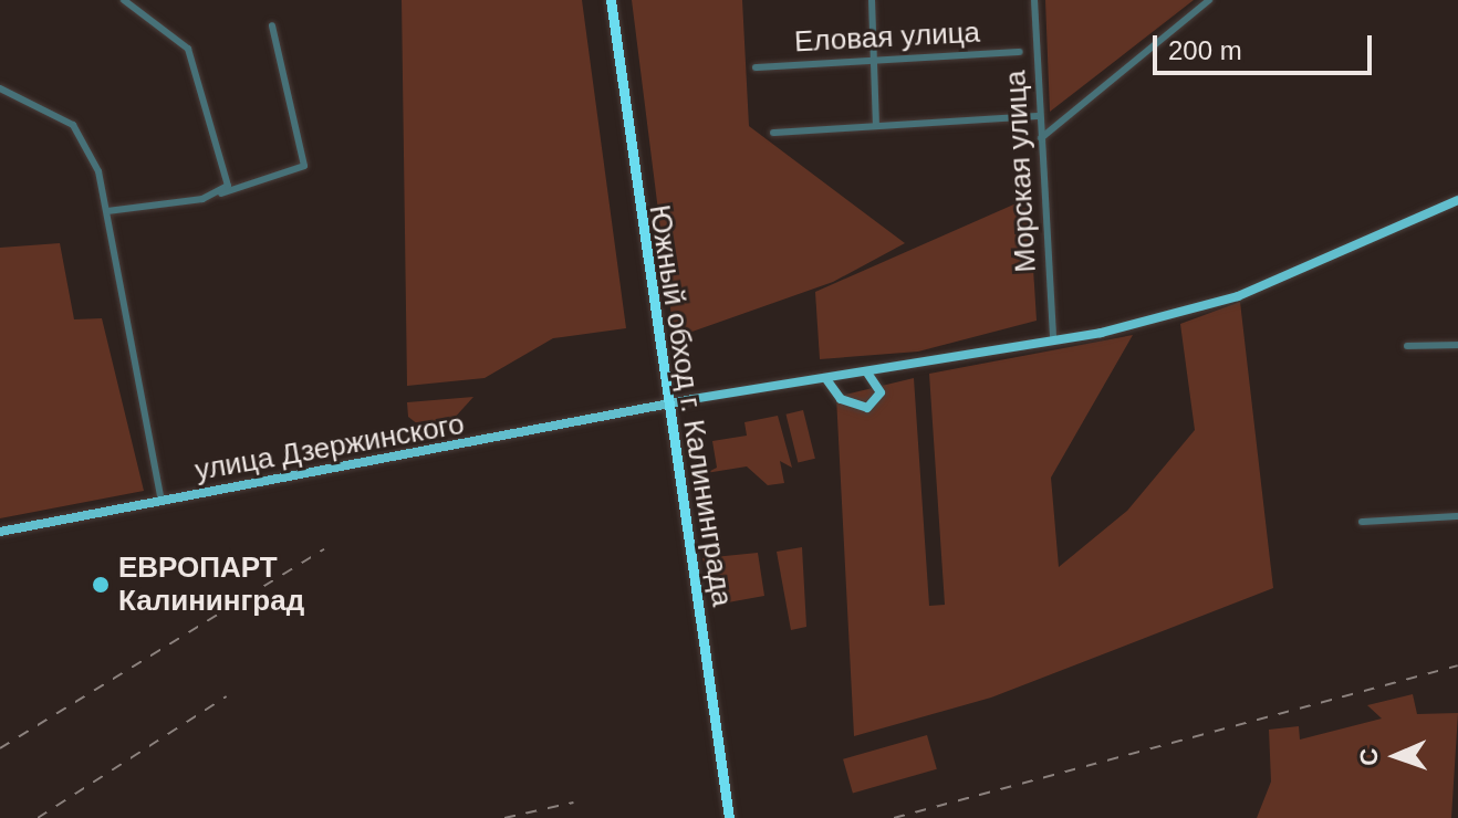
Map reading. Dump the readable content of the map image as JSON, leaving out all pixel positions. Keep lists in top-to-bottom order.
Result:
{
  "streets": {
    "highway": ["Южный обход г. Калининграда"],
    "main road": ["улица Дзержинского"],
    "street": ["Еловая улица", "Морская улица"]
  },
  "crossings": [
    ["Морская улица", "улица Дзержинского"],
    ["Южный обход г. Калининграда", "улица Дзержинского"]
  ],
  "places": ["ЕВРОПАРТ Калининград"],
  "scale_bar": "200 m",
  "north": "left"
}
